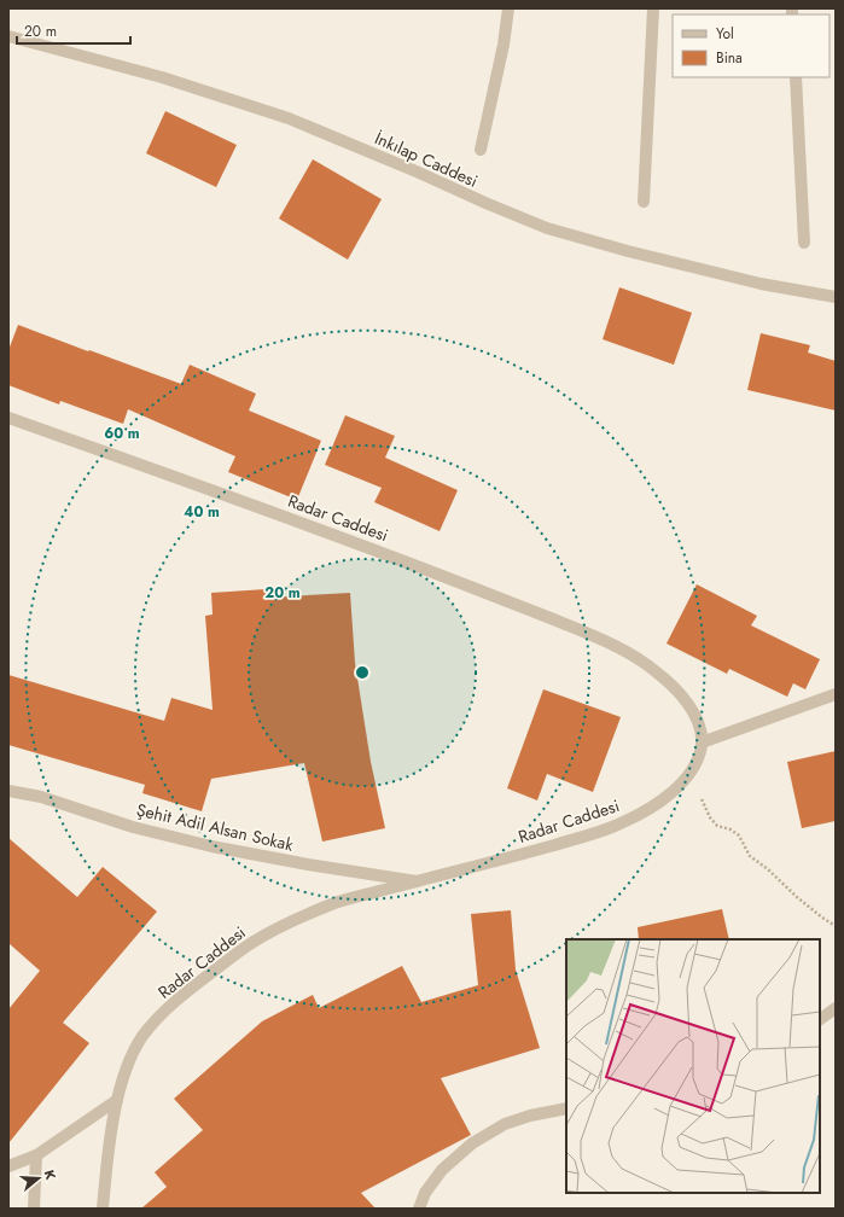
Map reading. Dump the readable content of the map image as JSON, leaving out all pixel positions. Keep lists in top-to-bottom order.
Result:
{
  "streets": {
    "street": ["İnkılap Caddesi", "Radar Caddesi", "Şehit Adil Alsan Sokak"]
  },
  "crossings": [
    ["Radar Caddesi", "Şehit Adil Alsan Sokak"]
  ],
  "legend": ["Yol", "Bina"],
  "scale_bar": "20 m",
  "north": "right",
  "rings": ["60 m", "40 m", "20 m"]
}
